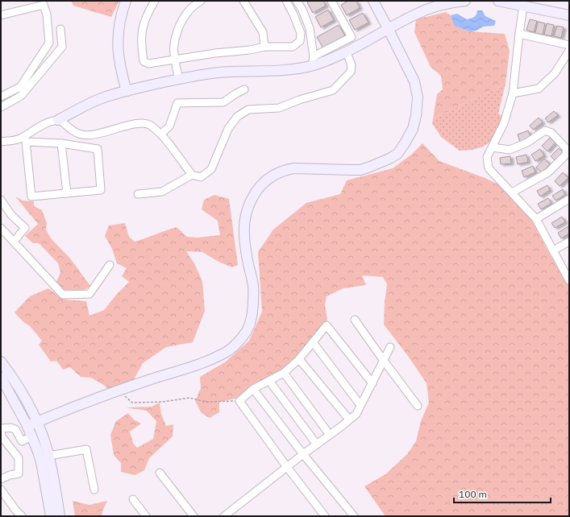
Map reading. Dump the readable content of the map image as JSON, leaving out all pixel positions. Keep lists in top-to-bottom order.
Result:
{
  "scale_bar": "100 m"
}
